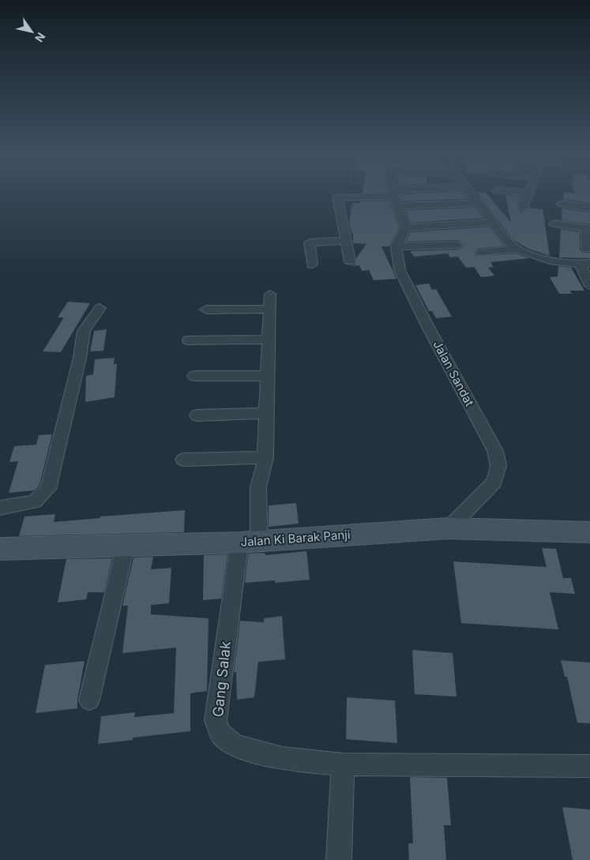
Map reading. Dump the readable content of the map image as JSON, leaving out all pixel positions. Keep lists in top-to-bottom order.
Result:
{
  "streets": {
    "street": ["Jalan Sandat", "Jalan Ki Barak Panji", "Gang Salak"]
  },
  "crossings": [
    ["Jalan Sandat", "Jalan Ki Barak Panji"],
    ["Jalan Ki Barak Panji", "Gang Salak"]
  ],
  "north": "bottom right"
}
